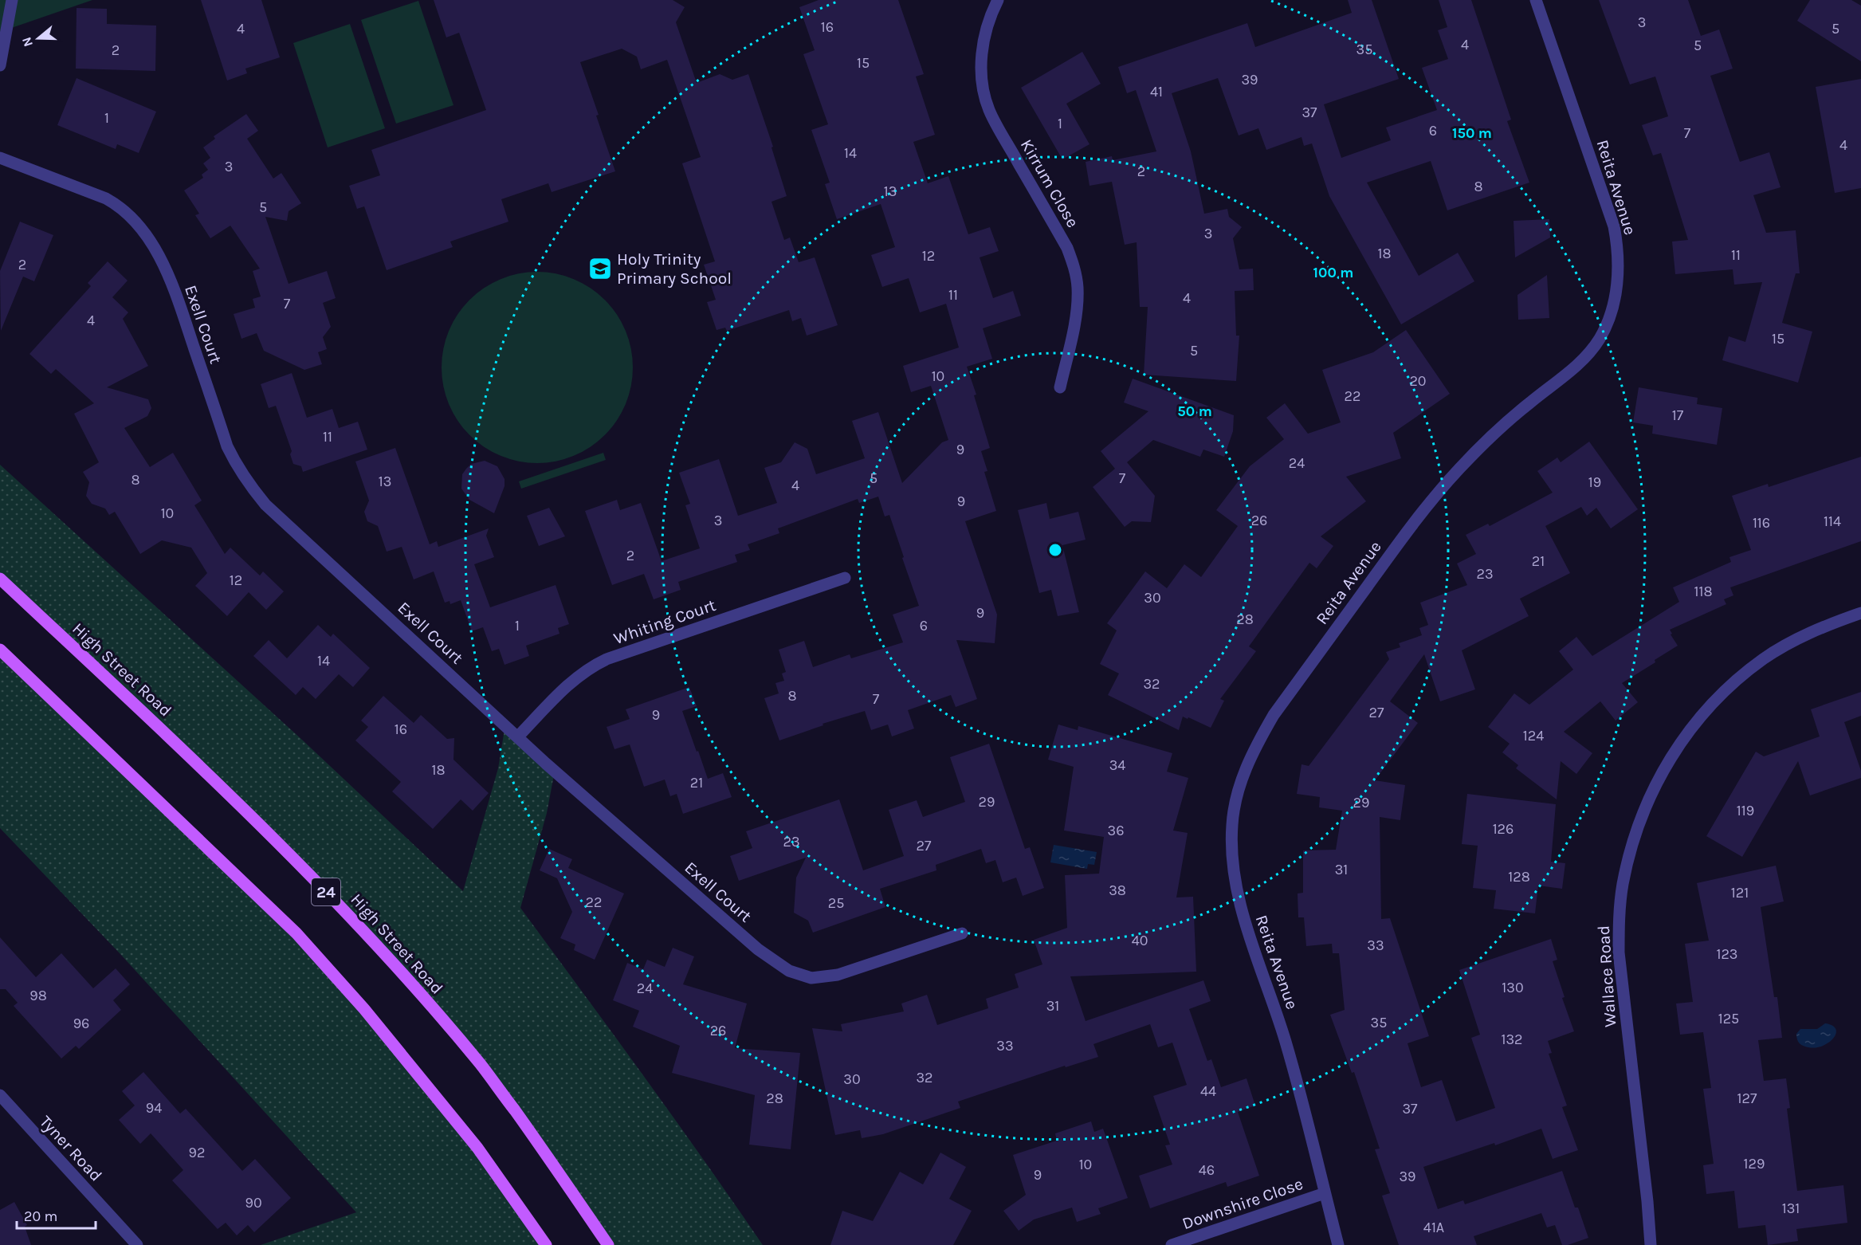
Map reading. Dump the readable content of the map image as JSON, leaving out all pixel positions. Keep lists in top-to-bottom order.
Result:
{
  "streets": {
    "main road": ["High Street Road", "24"],
    "street": [
      "Kirrum Close",
      "Reita Avenue",
      "Exell Court",
      "Whiting Court",
      "Wallace Road",
      "Tyner Road",
      "Downshire Close"
    ]
  },
  "crossings": [
    ["Reita Avenue", "Downshire Close"],
    ["Exell Court", "Whiting Court"]
  ],
  "places": {
    "school or university": ["Holy Trinity Primary School"]
  },
  "house_numbers": [
    "3",
    "16",
    "4",
    "5",
    "4",
    "5",
    "35",
    "2",
    "15",
    "39",
    "41",
    "37",
    "1",
    "1",
    "6",
    "7",
    "4",
    "14",
    "3",
    "2",
    "8",
    "13",
    "5",
    "3",
    "18",
    "11",
    "12",
    "2",
    "11",
    "4",
    "7",
    "4",
    "15",
    "5",
    "10",
    "20",
    "22",
    "17",
    "11",
    "9",
    "24",
    "5",
    "7",
    "8",
    "13",
    "19",
    "4",
    "9",
    "10",
    "3",
    "26",
    "114",
    "116",
    "2",
    "21",
    "23",
    "12",
    "118",
    "30",
    "9",
    "28",
    "1",
    "6",
    "14",
    "32",
    "8",
    "7",
    "27",
    "9",
    "16",
    "124",
    "34",
    "18",
    "21",
    "29",
    "29",
    "119",
    "126",
    "36",
    "23",
    "27",
    "31",
    "128",
    "38",
    "121",
    "22",
    "25",
    "40",
    "33",
    "123",
    "130",
    "24",
    "98",
    "31",
    "125",
    "35",
    "96",
    "26",
    "132",
    "33",
    "32",
    "30",
    "44",
    "28",
    "127",
    "94",
    "37",
    "92",
    "129",
    "10",
    "46",
    "9",
    "39",
    "90",
    "131",
    "41A"
  ],
  "scale_bar": "20 m",
  "north": "left",
  "rings": ["150 m", "100 m", "50 m"]
}
